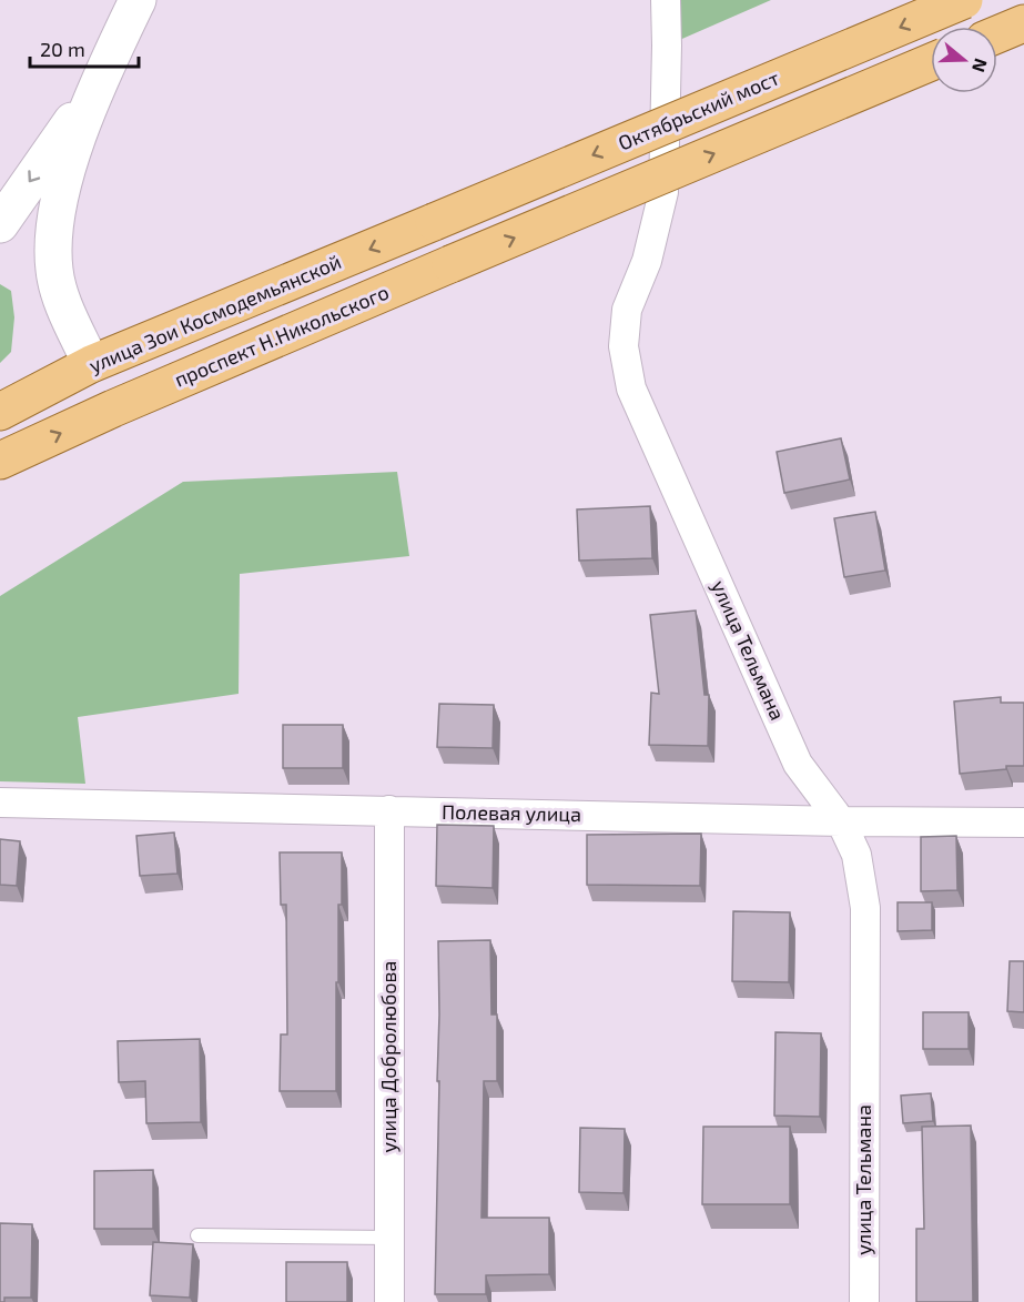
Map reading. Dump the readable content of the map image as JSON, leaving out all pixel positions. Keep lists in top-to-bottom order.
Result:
{
  "streets": {
    "main road": ["Октябрьский мост", "улица Зои Космодемьянской", "проспект Н.Никольского"],
    "street": ["улица Тельмана", "Полевая улица", "улица Добролюбова"]
  },
  "crossings": [
    ["Октябрьский мост", "улица Зои Космодемьянской"],
    ["улица Тельмана", "Полевая улица"],
    ["Полевая улица", "улица Добролюбова"]
  ],
  "one_way": ["Октябрьский мост", "улица Зои Космодемьянской", "проспект Н.Никольского"],
  "scale_bar": "20 m",
  "north": "right"
}
